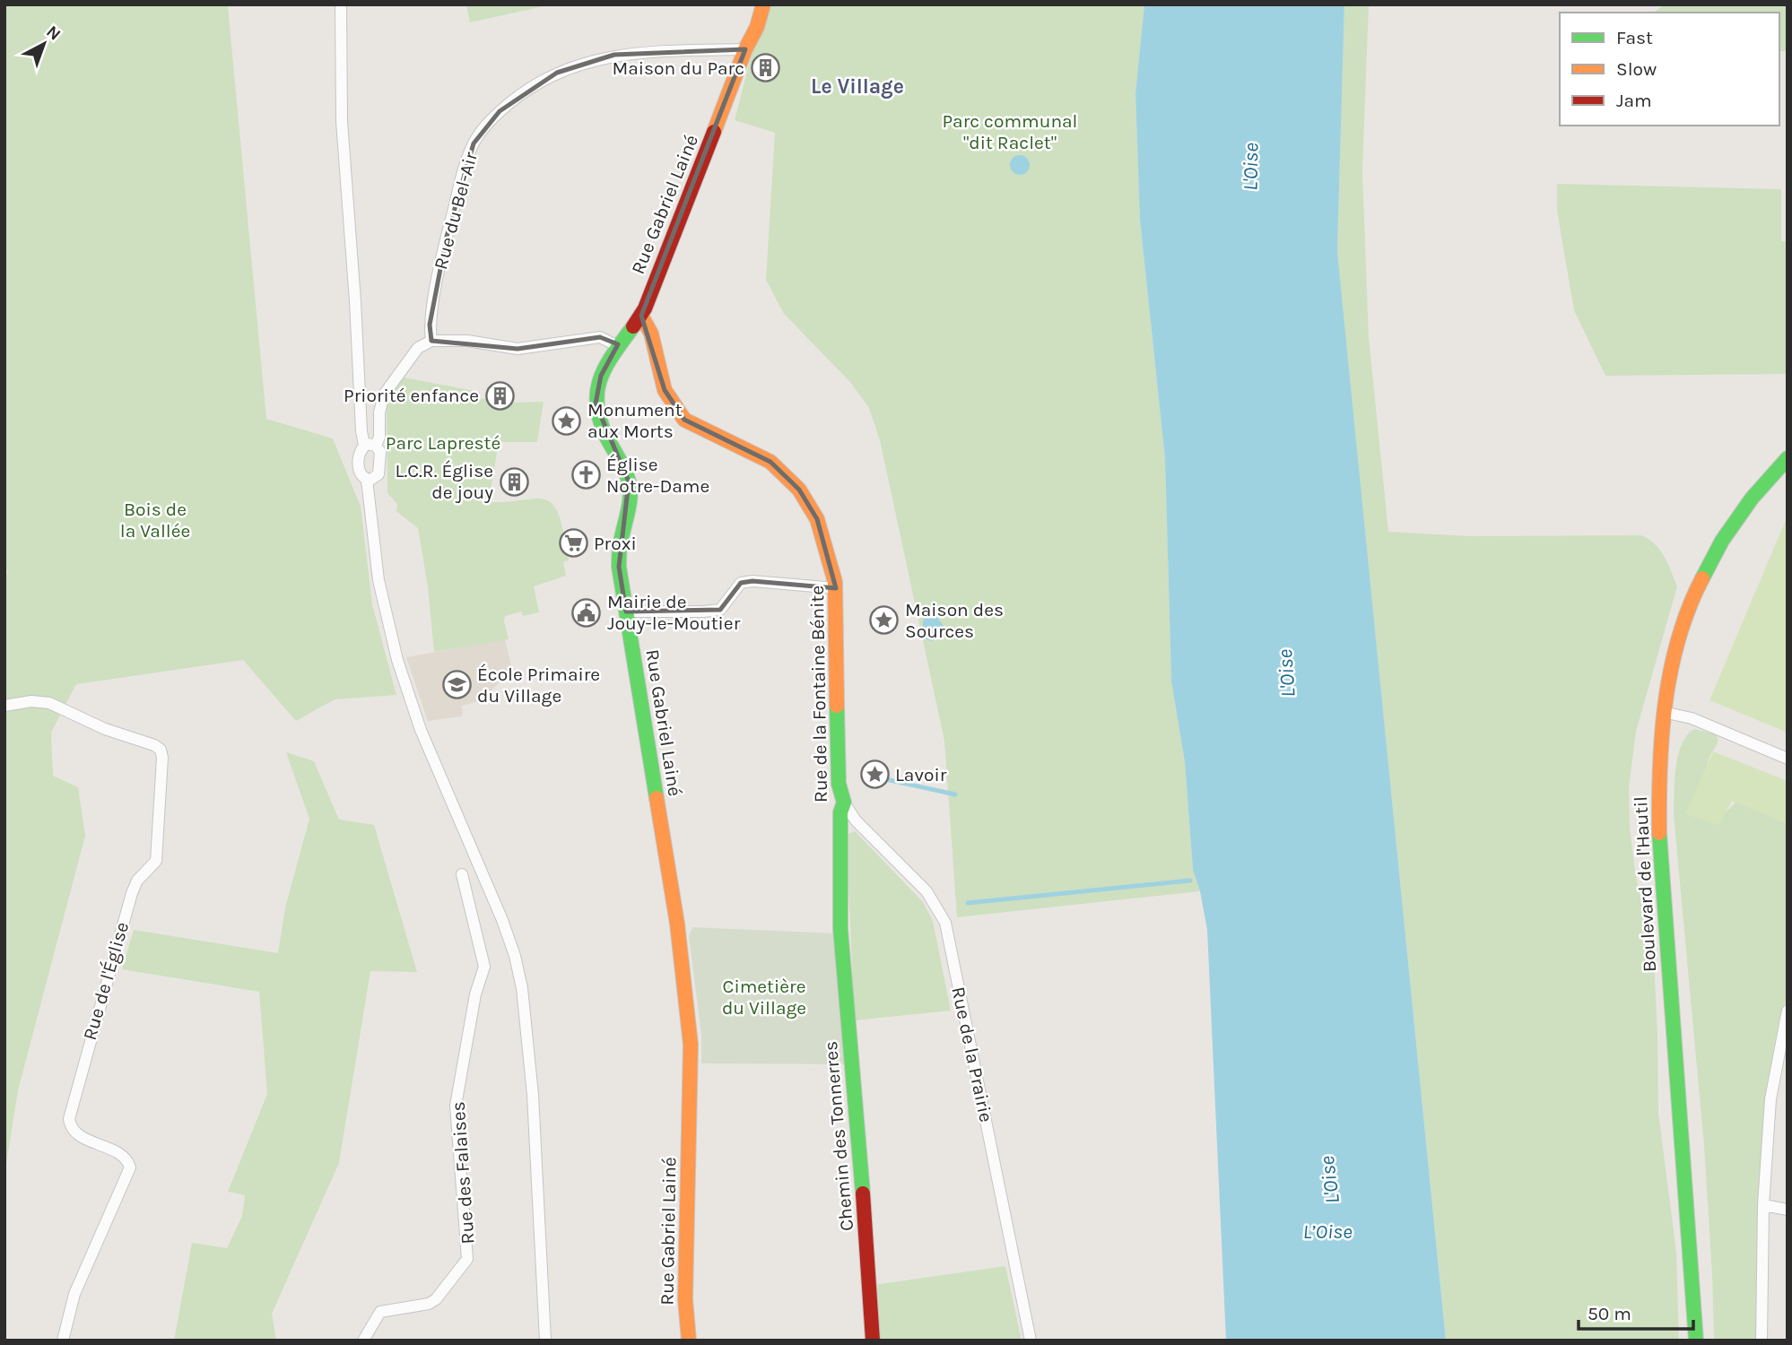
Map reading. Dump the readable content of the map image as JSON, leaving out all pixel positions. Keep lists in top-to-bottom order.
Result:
{
  "streets": {
    "street": [
      "Rue Gabriel Lainé",
      "Rue du Bel-Air",
      "Rue de la Fontaine Bénite",
      "Boulevard de l'Hautil",
      "Rue de l'Église",
      "Rue de la Prairie",
      "Chemin des Tonnerres",
      "Rue des Falaises"
    ]
  },
  "crossings": [
    ["Rue Gabriel Lainé", "Rue du Bel-Air"],
    ["Rue Gabriel Lainé", "Rue de la Fontaine Bénite"],
    ["Rue de la Fontaine Bénite", "Rue de la Prairie"],
    ["Rue de la Fontaine Bénite", "Chemin des Tonnerres"]
  ],
  "districts": ["Le Village"],
  "water": ["L'Oise", "L’Oise"],
  "parks": [
    "Parc communal \"dit Raclet\"",
    "Parc Lapresté",
    "Bois de la Vallée",
    "Cimetière du Village"
  ],
  "places": {
    "building": ["Maison du Parc", "Priorité enfance", "L.C.R. Église de jouy"],
    "place": ["Monument aux Morts", "Maison des Sources", "Lavoir"],
    "church": ["Église Notre-Dame"],
    "supermarket": ["Proxi"],
    "public building": ["Mairie de Jouy-le-Moutier"],
    "school or university": ["École Primaire du Village"]
  },
  "legend": ["Fast", "Slow", "Jam"],
  "scale_bar": "50 m",
  "north": "top right"
}
